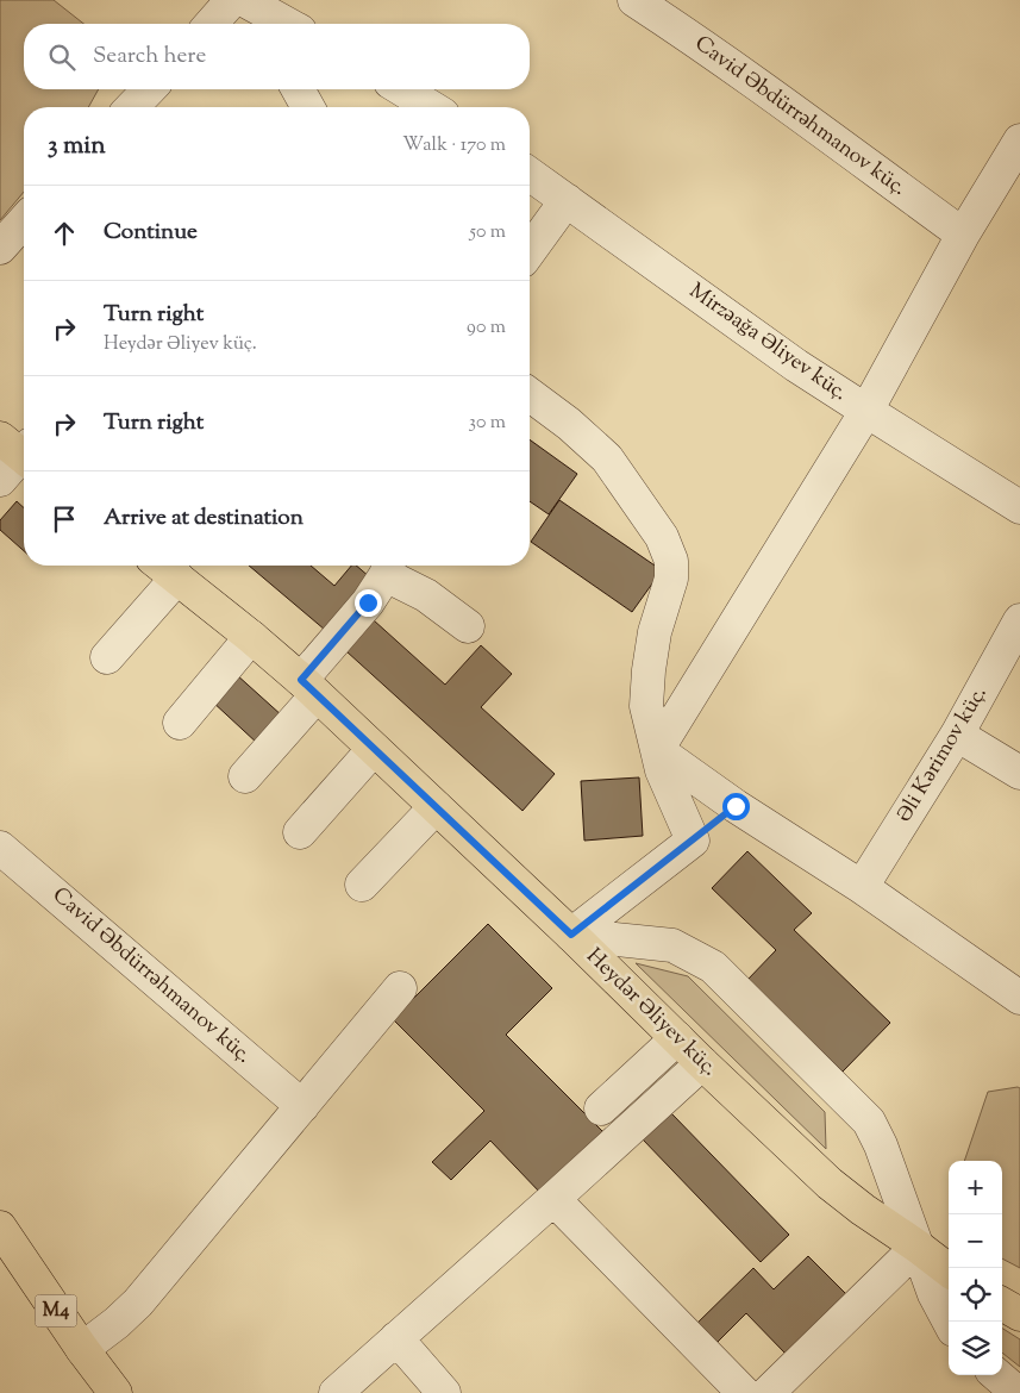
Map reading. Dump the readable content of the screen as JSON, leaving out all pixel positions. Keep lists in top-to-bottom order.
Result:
{
  "streets": {
    "main road": ["Heydər Əliyev küç.", "M4"],
    "street": ["Cavid Əbdürrəhmanov küç.", "Mirzəağa Əliyev küç.", "Əli Kərimov küç."]
  },
  "page": {
    "search": "Search here",
    "heading": ["3 min", "Walk · 170 m"],
    "list": [
      ["Continue", "50 m"],
      ["Turn right", "Heydər Əliyev küç.", "90 m"],
      ["Turn right", "30 m"],
      "Arrive at destination"
    ],
    "map_buttons": ["+", "−"]
  }
}
